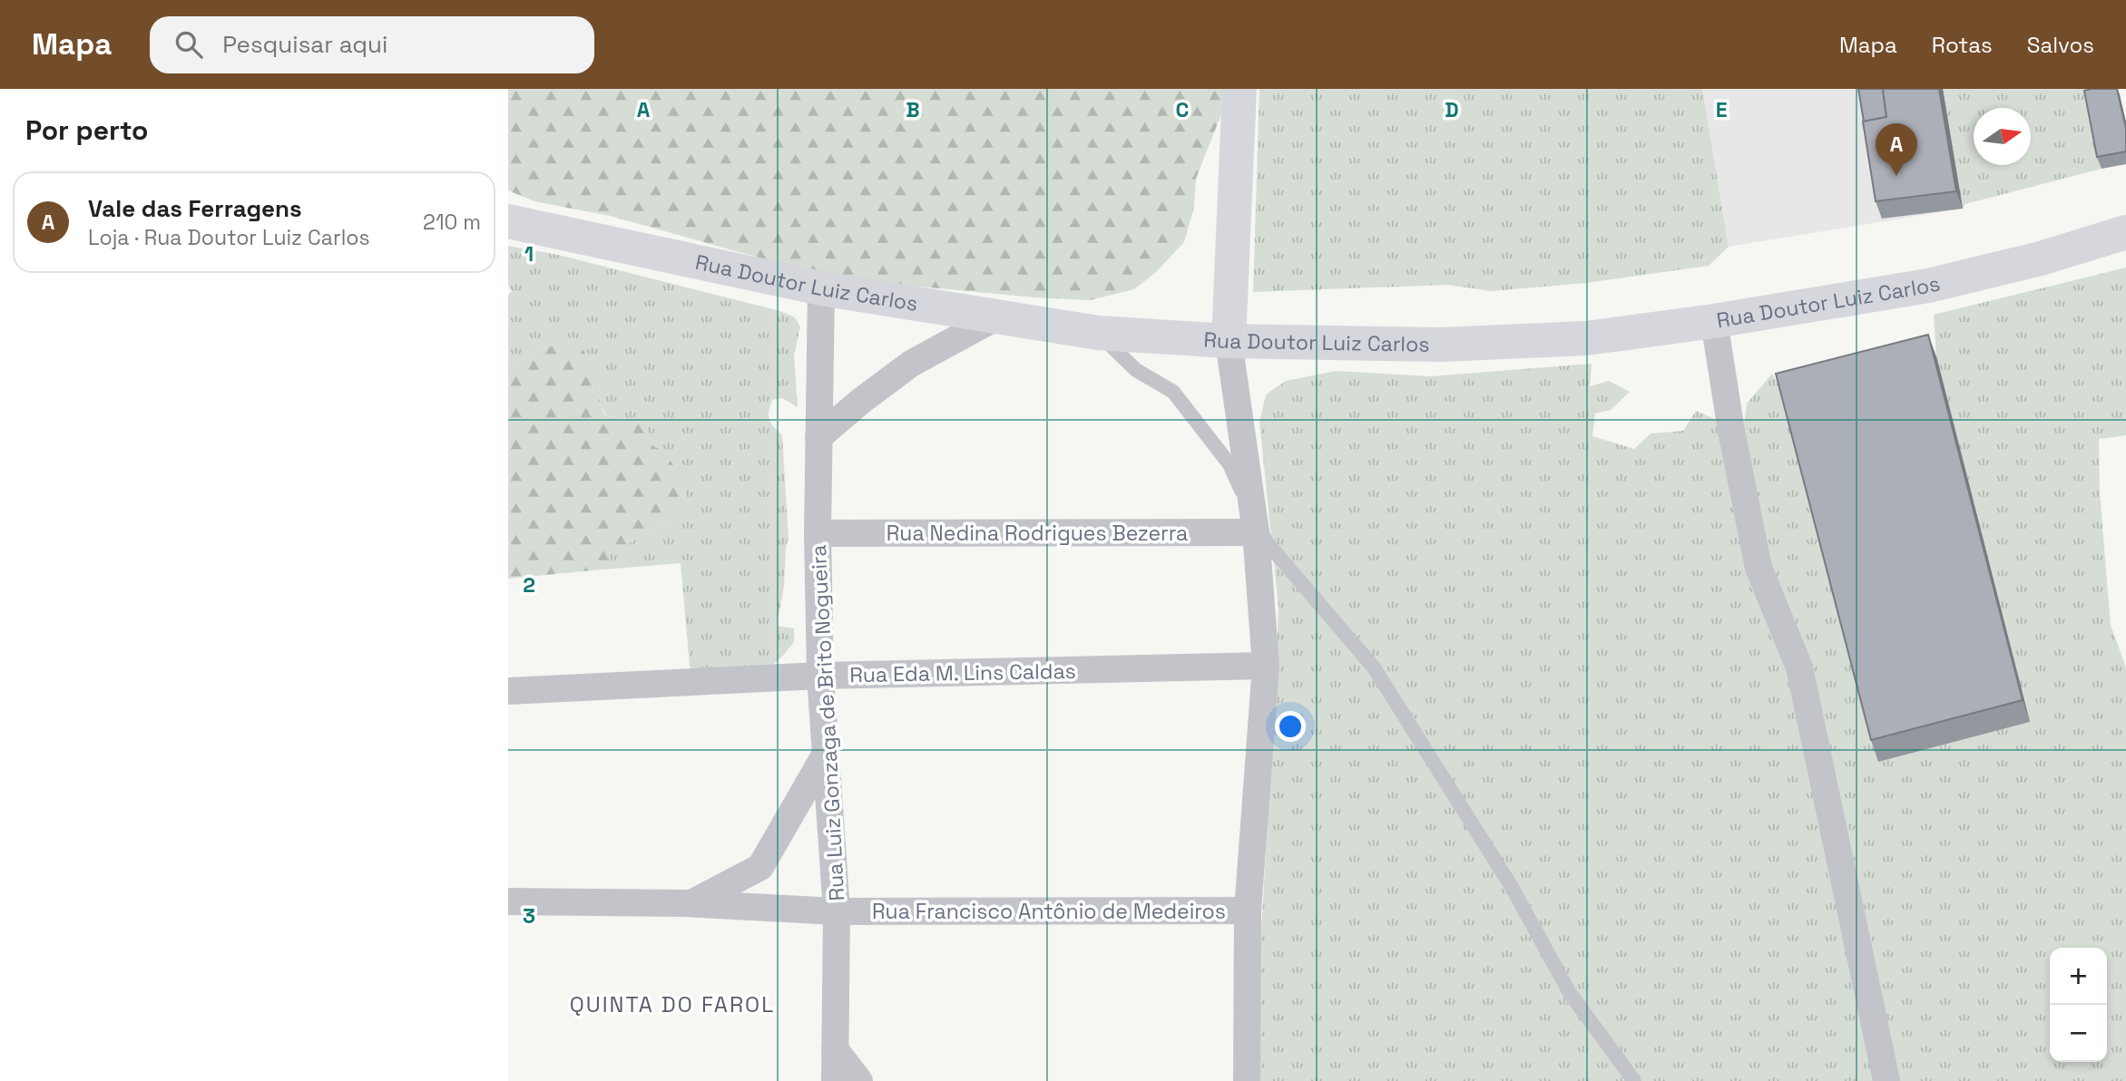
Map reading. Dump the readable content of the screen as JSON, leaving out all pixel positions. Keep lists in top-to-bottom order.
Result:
{
  "streets": {
    "main road": ["Rua Doutor Luiz Carlos"],
    "street": [
      "Rua Nedina Rodrigues Bezerra",
      "Rua Eda M. Lins Caldas",
      "Rua Luiz Gonzaga de Brito Nogueira",
      "Rua Francisco Antônio de Medeiros"
    ]
  },
  "crossings": [
    ["Rua Doutor Luiz Carlos", "Rua Luiz Gonzaga de Brito Nogueira"],
    ["Rua Nedina Rodrigues Bezerra", "Rua Luiz Gonzaga de Brito Nogueira"],
    ["Rua Eda M. Lins Caldas", "Rua Luiz Gonzaga de Brito Nogueira"],
    ["Rua Luiz Gonzaga de Brito Nogueira", "Rua Francisco Antônio de Medeiros"]
  ],
  "districts": ["QUINTA DO FAROL"],
  "north": "right",
  "page": {
    "header": "Mapa",
    "search": "Pesquisar aqui",
    "nav": ["Mapa", "Rotas", "Salvos"],
    "heading": "Por perto",
    "pins": "A",
    "list": [
      {
        "mark": "A",
        "name": "Vale das Ferragens",
        "note": "Loja · Rua Doutor Luiz Carlos",
        "value": "210 m"
      }
    ],
    "map_buttons": ["+", "−"]
  },
  "grid": {
    "columns": [
      "A",
      "B",
      "C",
      "D",
      "E"
    ],
    "rows": ["1", "2", "3"]
  }
}
